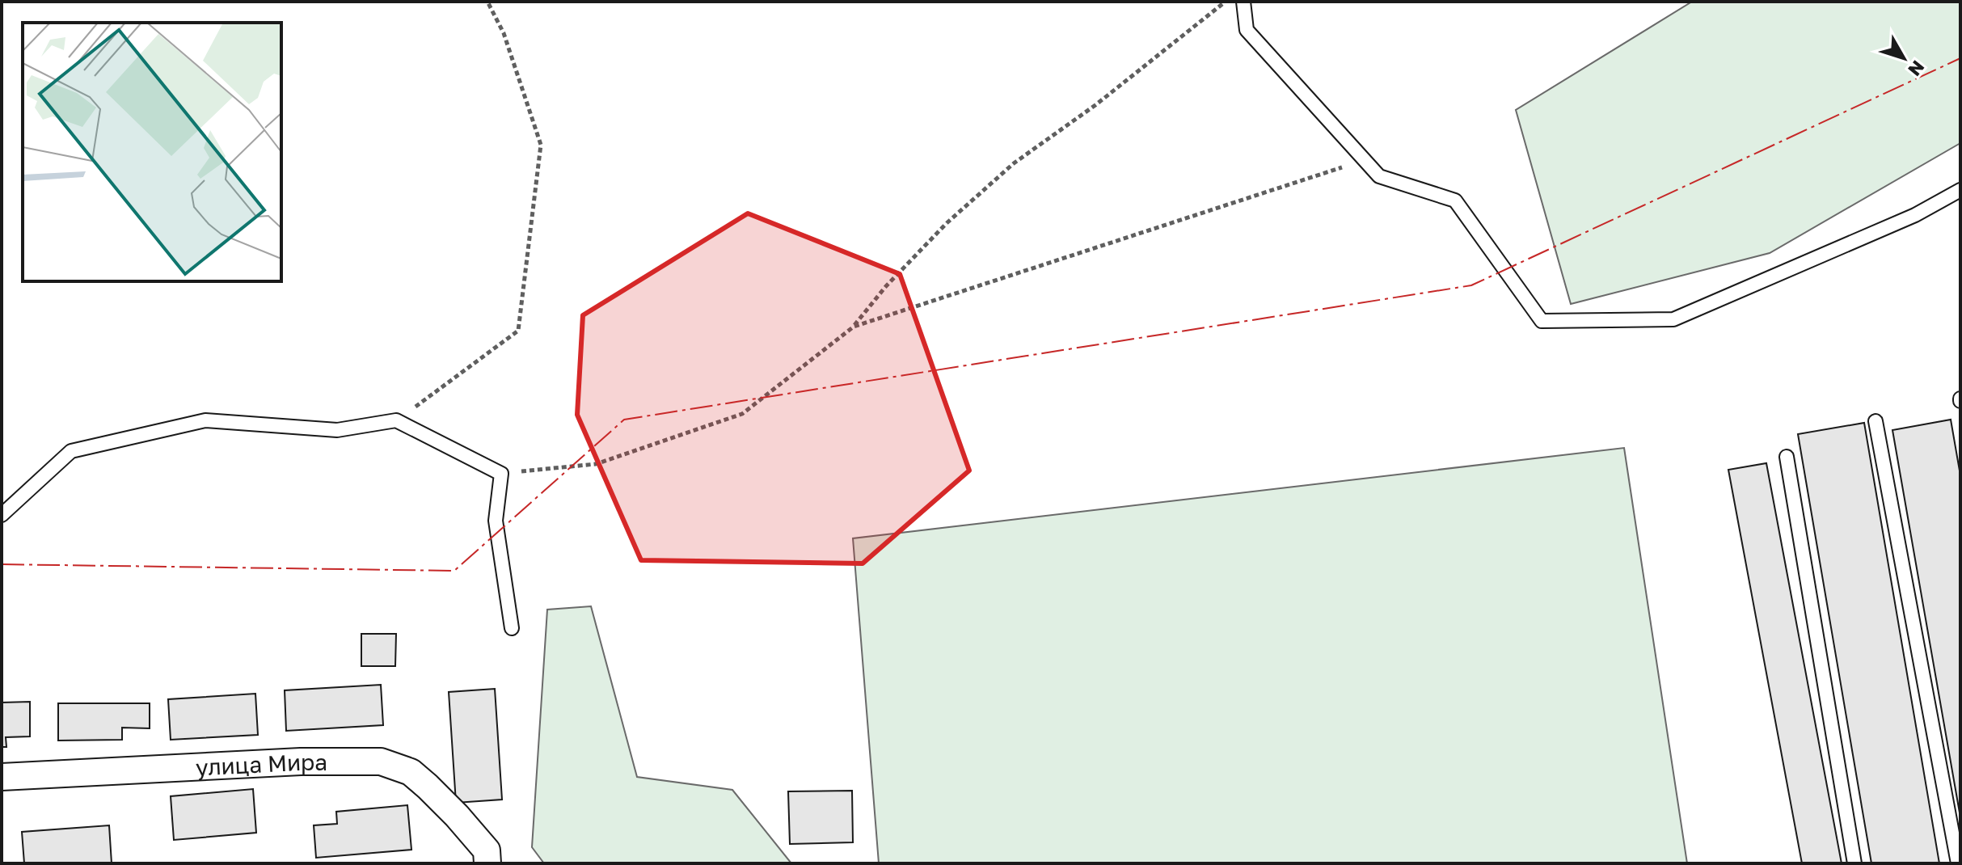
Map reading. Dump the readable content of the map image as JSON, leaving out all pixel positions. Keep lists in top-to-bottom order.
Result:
{
  "streets": {
    "street": ["улица Мира"]
  },
  "north": "bottom right"
}
